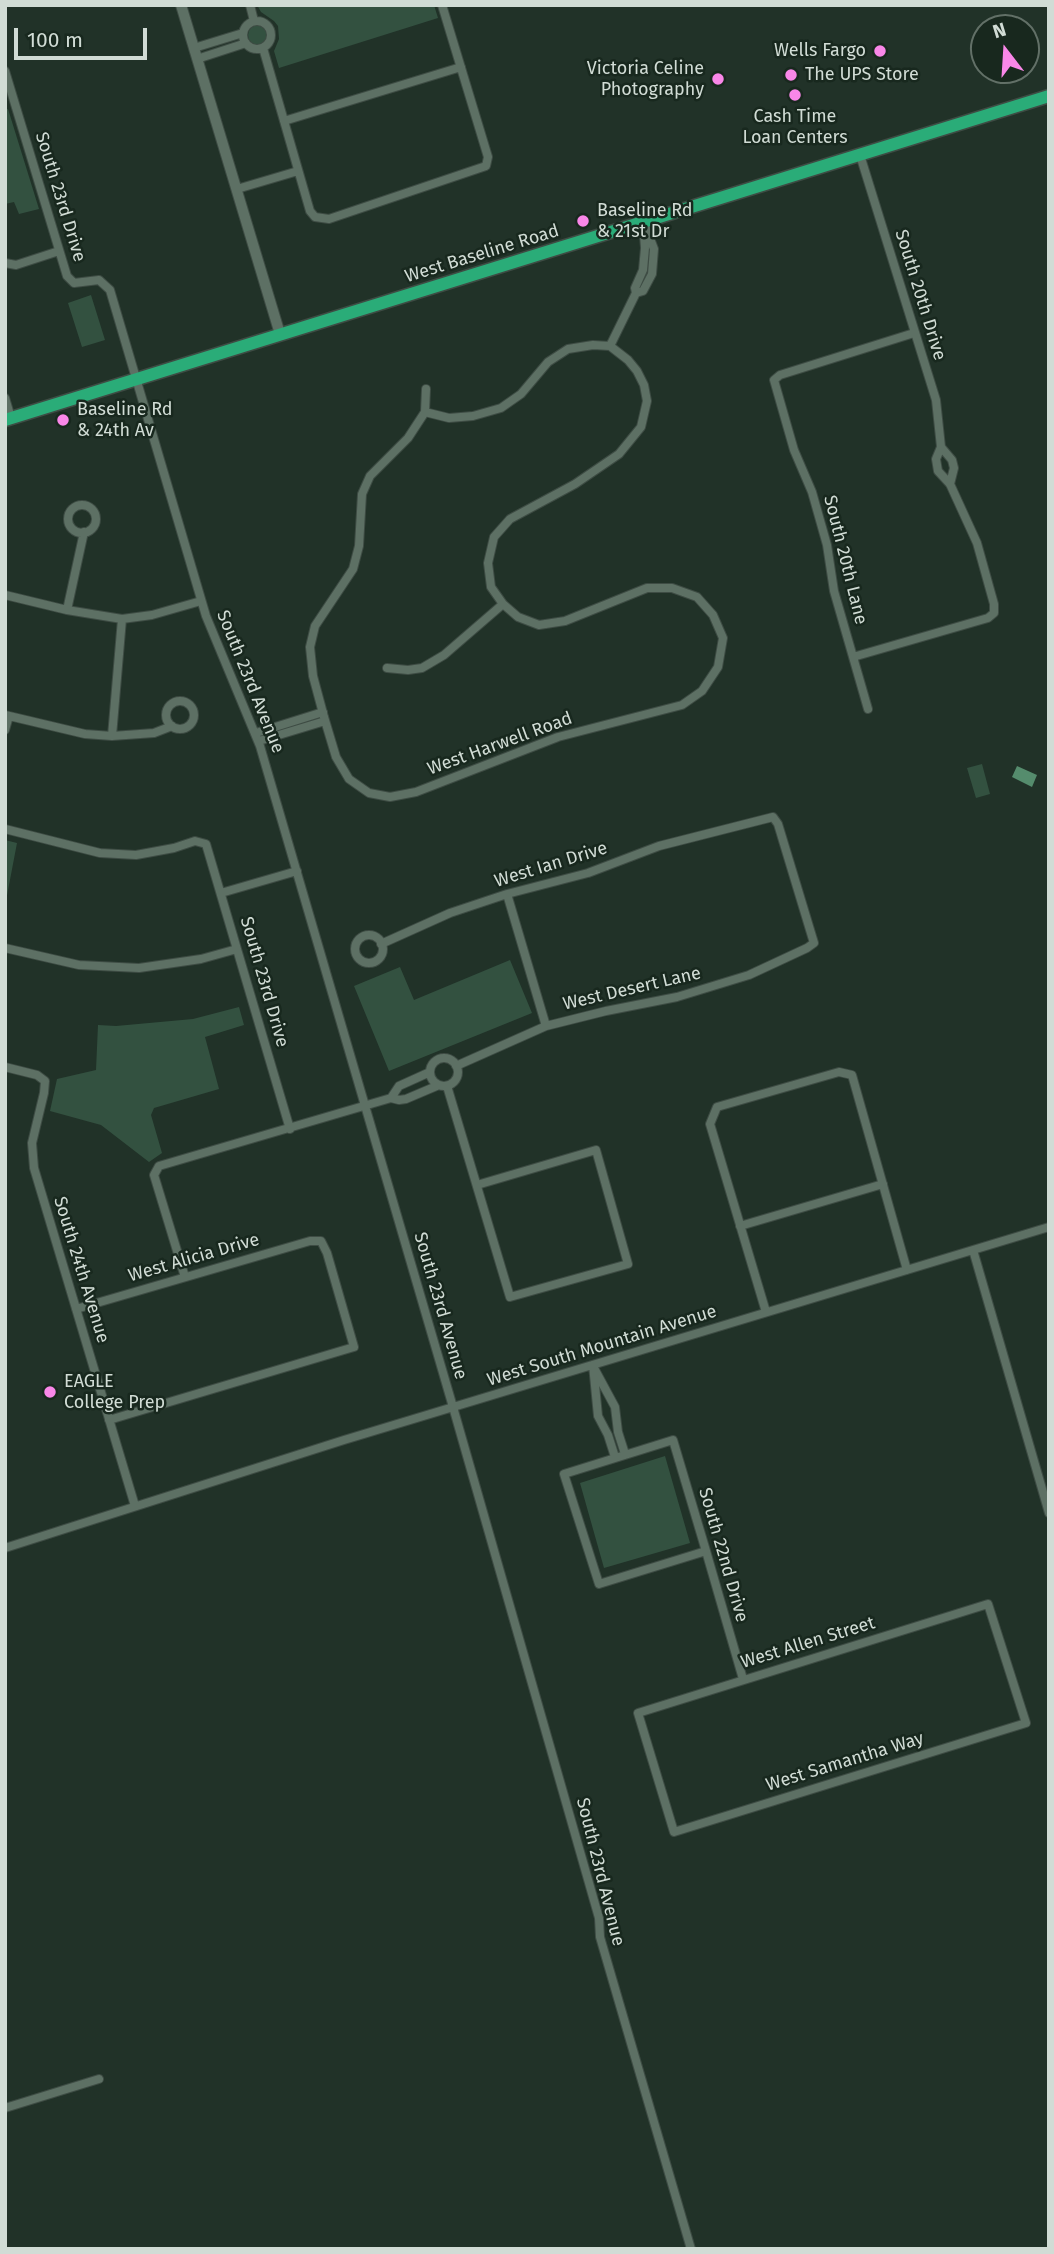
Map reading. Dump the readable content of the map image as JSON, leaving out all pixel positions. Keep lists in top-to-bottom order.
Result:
{
  "streets": {
    "main road": ["West Baseline Road"],
    "street": [
      "South 23rd Drive",
      "South 20th Drive",
      "South 20th Lane",
      "South 23rd Avenue",
      "West Harwell Road",
      "West Ian Drive",
      "West Desert Lane",
      "West Alicia Drive",
      "South 24th Avenue",
      "West South Mountain Avenue",
      "South 22nd Drive",
      "West Allen Street",
      "West Samantha Way"
    ]
  },
  "crossings": [
    ["South 23rd Drive", "West Baseline Road"],
    ["South 23rd Drive", "South 23rd Avenue"],
    ["West Baseline Road", "South 20th Drive"],
    ["West Baseline Road", "South 23rd Avenue"],
    ["South 20th Drive", "South 20th Lane"],
    ["South 23rd Avenue", "West South Mountain Avenue"],
    ["West Ian Drive", "West Desert Lane"],
    ["West Alicia Drive", "South 24th Avenue"],
    ["South 24th Avenue", "West South Mountain Avenue"],
    ["South 22nd Drive", "West Allen Street"],
    ["West Allen Street", "West Samantha Way"]
  ],
  "places": [
    "Wells Fargo",
    "The UPS Store",
    "Victoria Celine Photography",
    "Cash Time Loan Centers",
    "Baseline Rd & 21st Dr",
    "Baseline Rd & 24th Av",
    "EAGLE College Prep"
  ],
  "scale_bar": "100 m",
  "north": "top"
}
